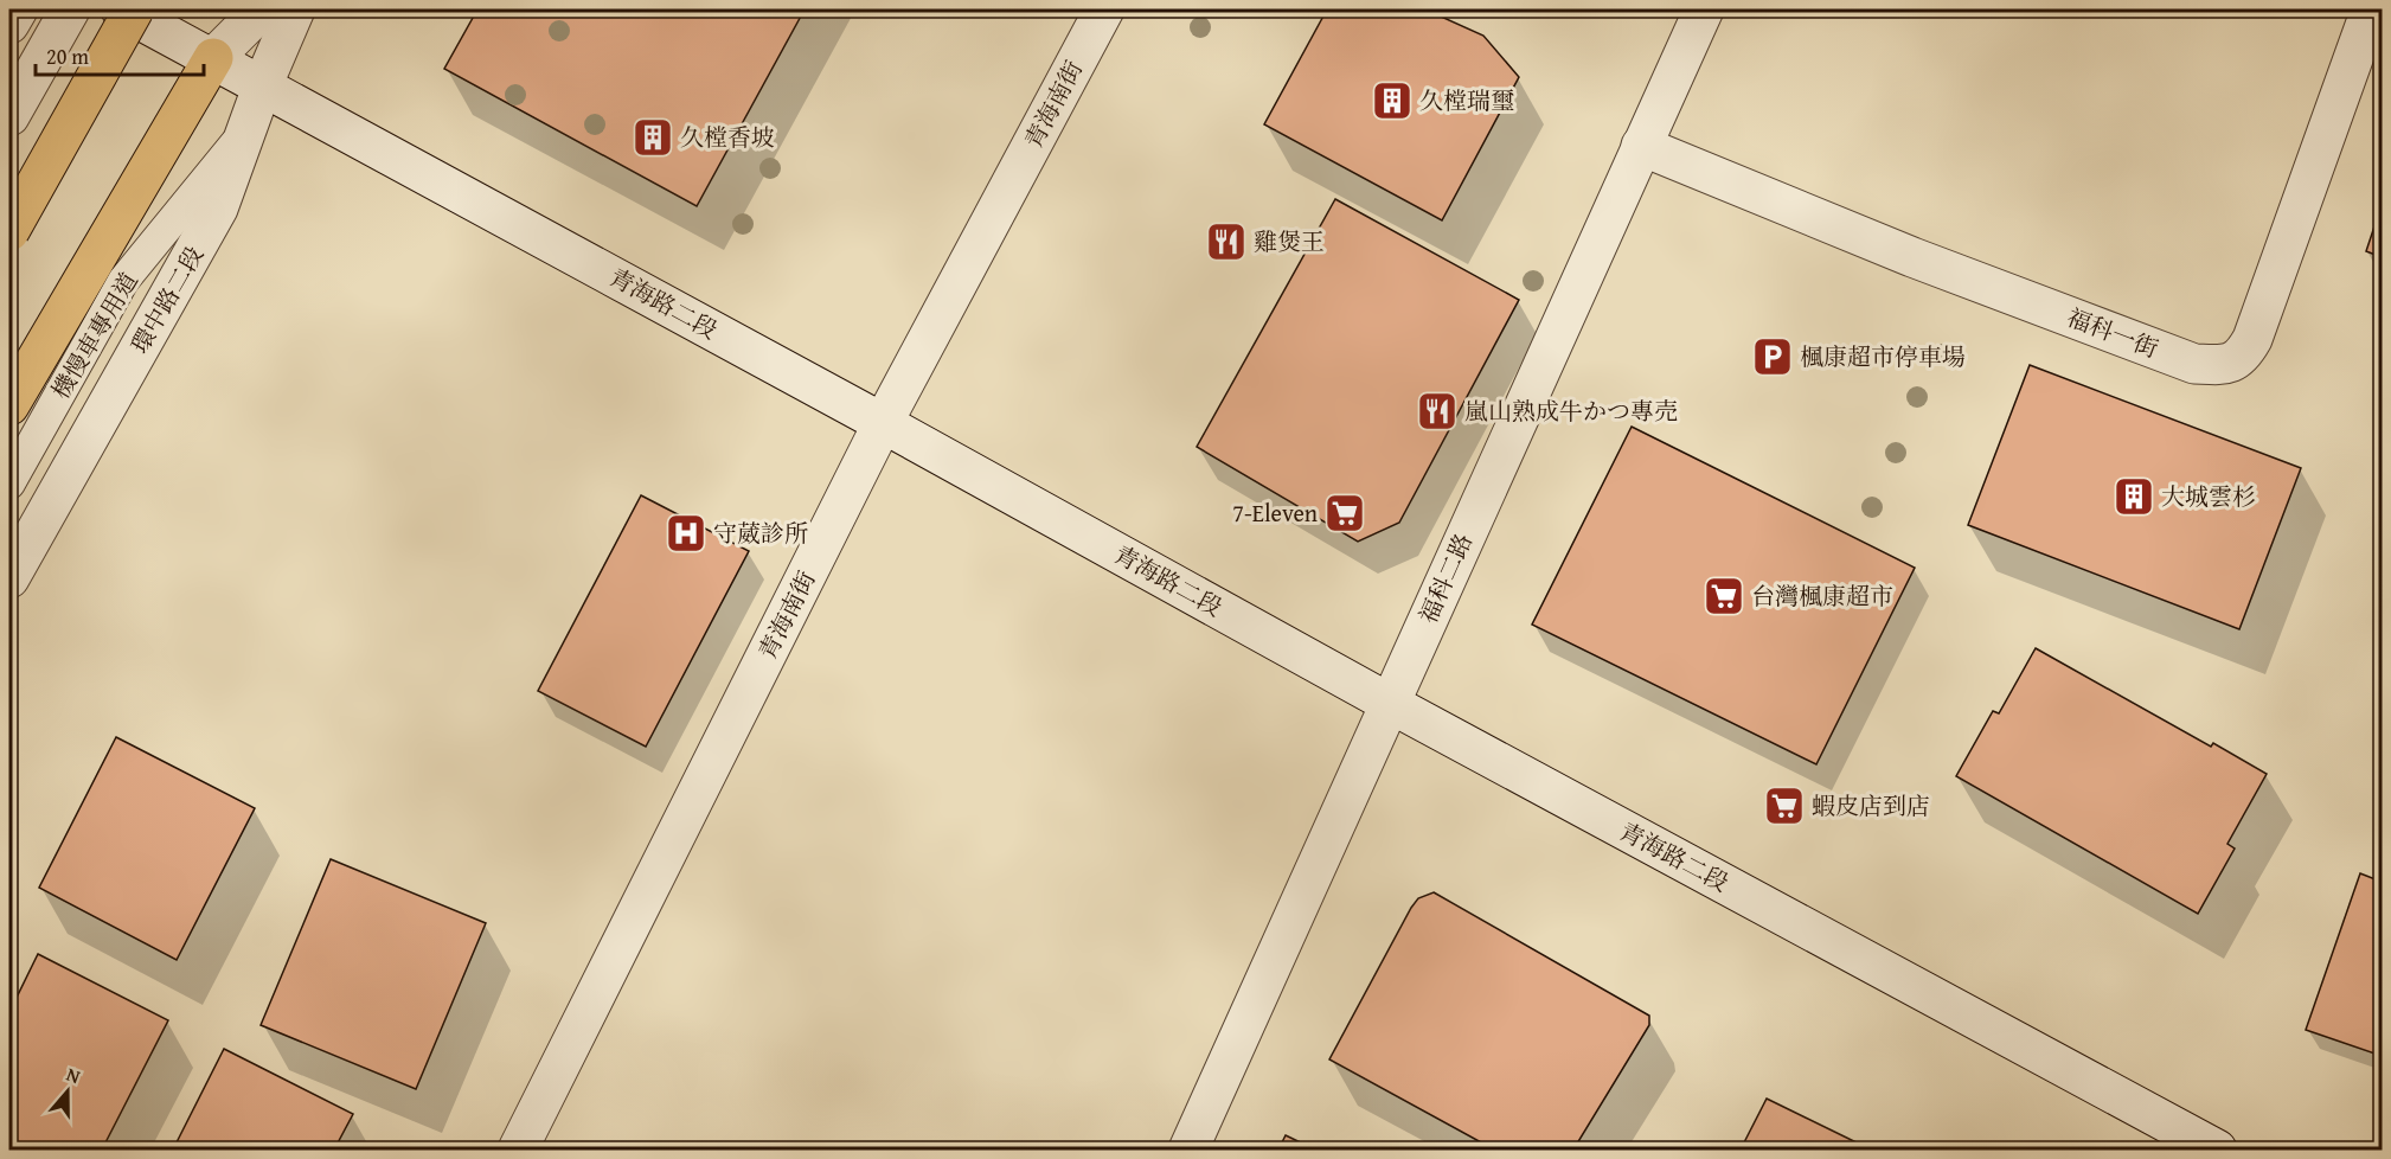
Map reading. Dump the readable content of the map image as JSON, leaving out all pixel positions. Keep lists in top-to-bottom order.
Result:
{
  "streets": {
    "street": [
      "青海南街",
      "環中路二段",
      "青海路二段",
      "福科一街",
      "福科二路"
    ],
    "lane": ["機慢車專用道"]
  },
  "crossings": [
    ["青海南街", "青海路二段"],
    ["環中路二段", "青海路二段"],
    ["環中路二段", "機慢車專用道"],
    ["青海路二段", "福科二路"],
    ["福科一街", "福科二路"]
  ],
  "places": {
    "building": ["久樘瑞璽", "久樘香坡", "大城雲杉"],
    "restaurant": ["雞煲王", "嵐山熟成牛かつ專売"],
    "parking": ["楓康超市停車場"],
    "supermarket": ["7-Eleven", "台灣楓康超市", "蝦皮店到店"],
    "hospital": ["守葳診所"]
  },
  "scale_bar": "20 m",
  "north": "top"
}
